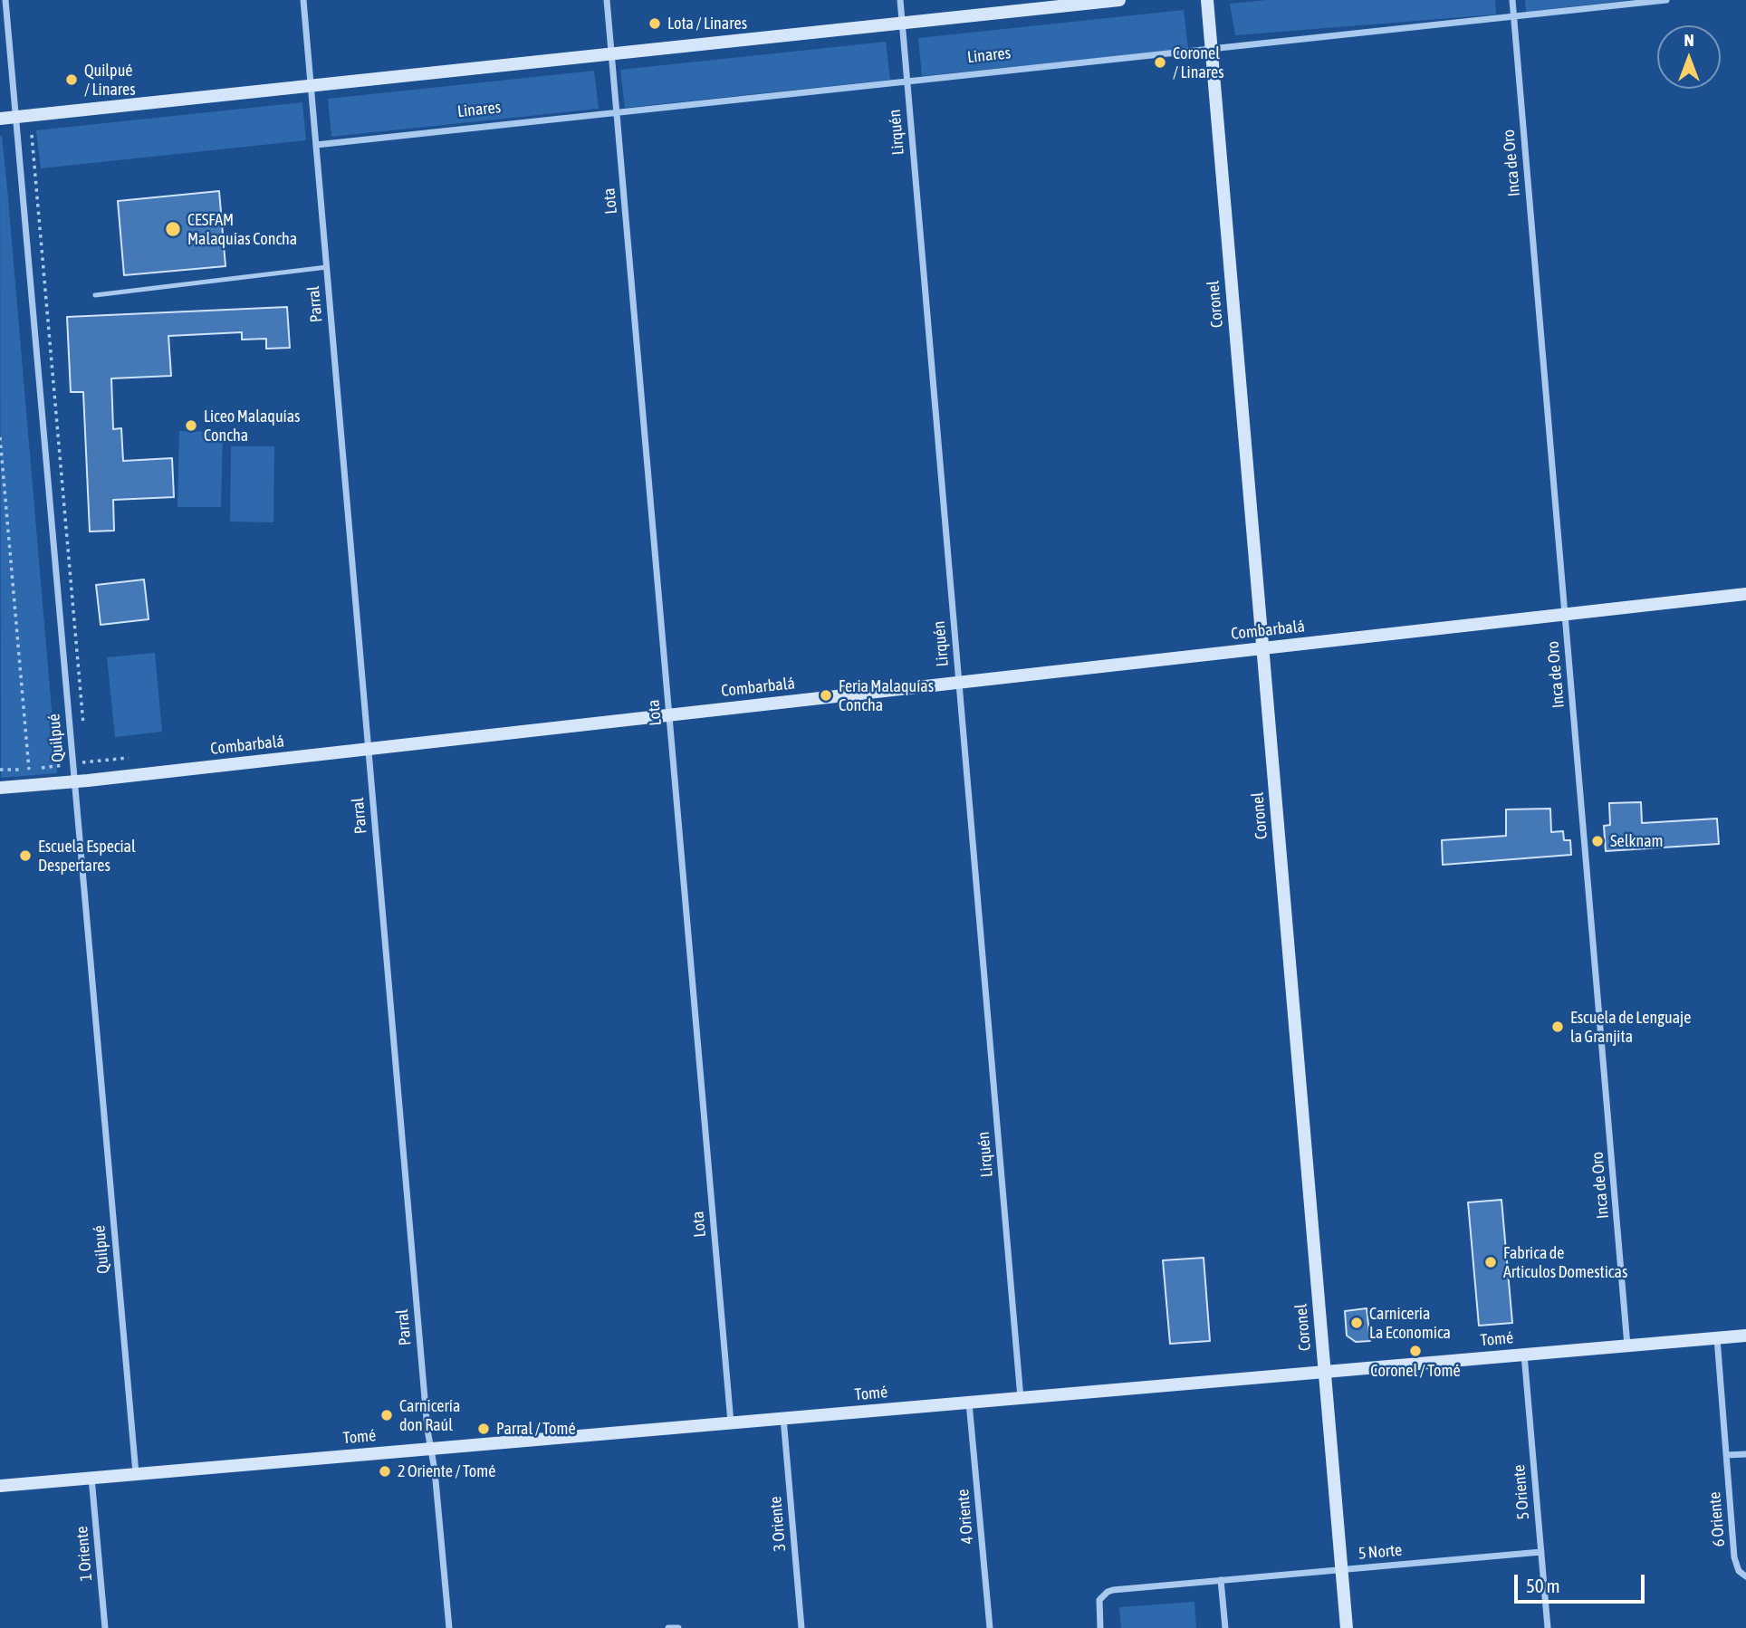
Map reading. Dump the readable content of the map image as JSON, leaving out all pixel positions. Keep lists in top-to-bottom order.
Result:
{
  "streets": {
    "street": [
      "Linares",
      "Lirquén",
      "Inca de Oro",
      "Lota",
      "Parral",
      "Coronel",
      "Combarbalá",
      "Quilpué",
      "Tomé",
      "5 Oriente",
      "4 Oriente",
      "6 Oriente",
      "3 Oriente",
      "5 Norte",
      "1 Oriente"
    ]
  },
  "crossings": [
    ["Linares", "Lirquén"],
    ["Linares", "Inca de Oro"],
    ["Linares", "Lota"],
    ["Linares", "Parral"],
    ["Linares", "Coronel"],
    ["Lirquén", "Combarbalá"],
    ["Lirquén", "Tomé"],
    ["Inca de Oro", "Combarbalá"],
    ["Inca de Oro", "Tomé"],
    ["Lota", "Combarbalá"],
    ["Lota", "Tomé"],
    ["Parral", "Combarbalá"],
    ["Parral", "Tomé"],
    ["Coronel", "Combarbalá"],
    ["Coronel", "Tomé"],
    ["Coronel", "5 Norte"],
    ["Combarbalá", "Quilpué"],
    ["Quilpué", "Tomé"],
    ["Tomé", "5 Oriente"],
    ["Tomé", "4 Oriente"],
    ["Tomé", "6 Oriente"],
    ["Tomé", "3 Oriente"],
    ["Tomé", "1 Oriente"],
    ["5 Oriente", "5 Norte"]
  ],
  "places": [
    "Lota / Linares",
    "Coronel / Linares",
    "Quilpué / Linares",
    "CESFAM Malaquías Concha",
    "Liceo Malaquías Concha",
    "Feria Malaquías Concha",
    "Selknam",
    "Escuela Especial Despertares",
    "Escuela de Lenguaje la Granjita",
    "Fabrica de Articulos Domesticas",
    "Carnicería La Economica",
    "Coronel / Tomé",
    "Carnicería don Raúl",
    "Parral / Tomé",
    "2 Oriente / Tomé"
  ],
  "scale_bar": "50 m",
  "north": "top"
}
